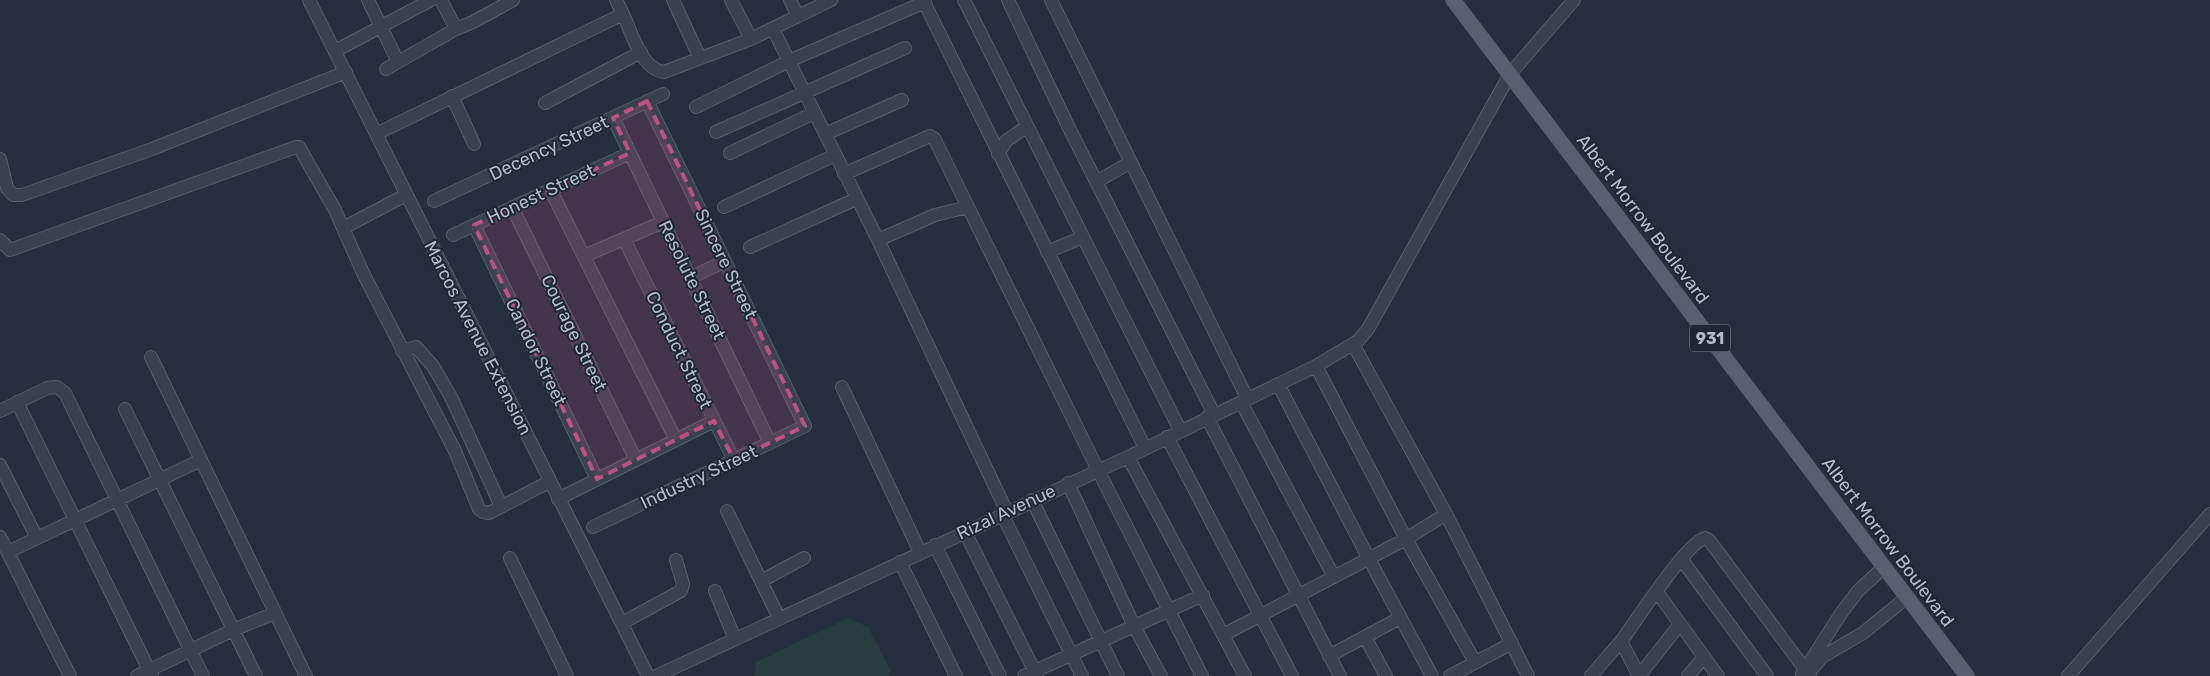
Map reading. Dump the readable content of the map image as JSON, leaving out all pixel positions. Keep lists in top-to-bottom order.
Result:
{
  "streets": {
    "main road": ["Albert Morrow Boulevard", "931"],
    "street": [
      "Decency Street",
      "Honest Street",
      "Sincere Street",
      "Resolute Street",
      "Courage Street",
      "Marcos Avenue Extension",
      "Conduct Street",
      "Candor Street",
      "Industry Street",
      "Rizal Avenue"
    ]
  },
  "crossings": [
    ["Decency Street", "Sincere Street"],
    ["Decency Street", "Resolute Street"],
    ["Honest Street", "Resolute Street"],
    ["Honest Street", "Courage Street"],
    ["Honest Street", "Candor Street"],
    ["Albert Morrow Boulevard", "Rizal Avenue"],
    ["Sincere Street", "Industry Street"],
    ["Resolute Street", "Industry Street"],
    ["Conduct Street", "Industry Street"]
  ]
}
